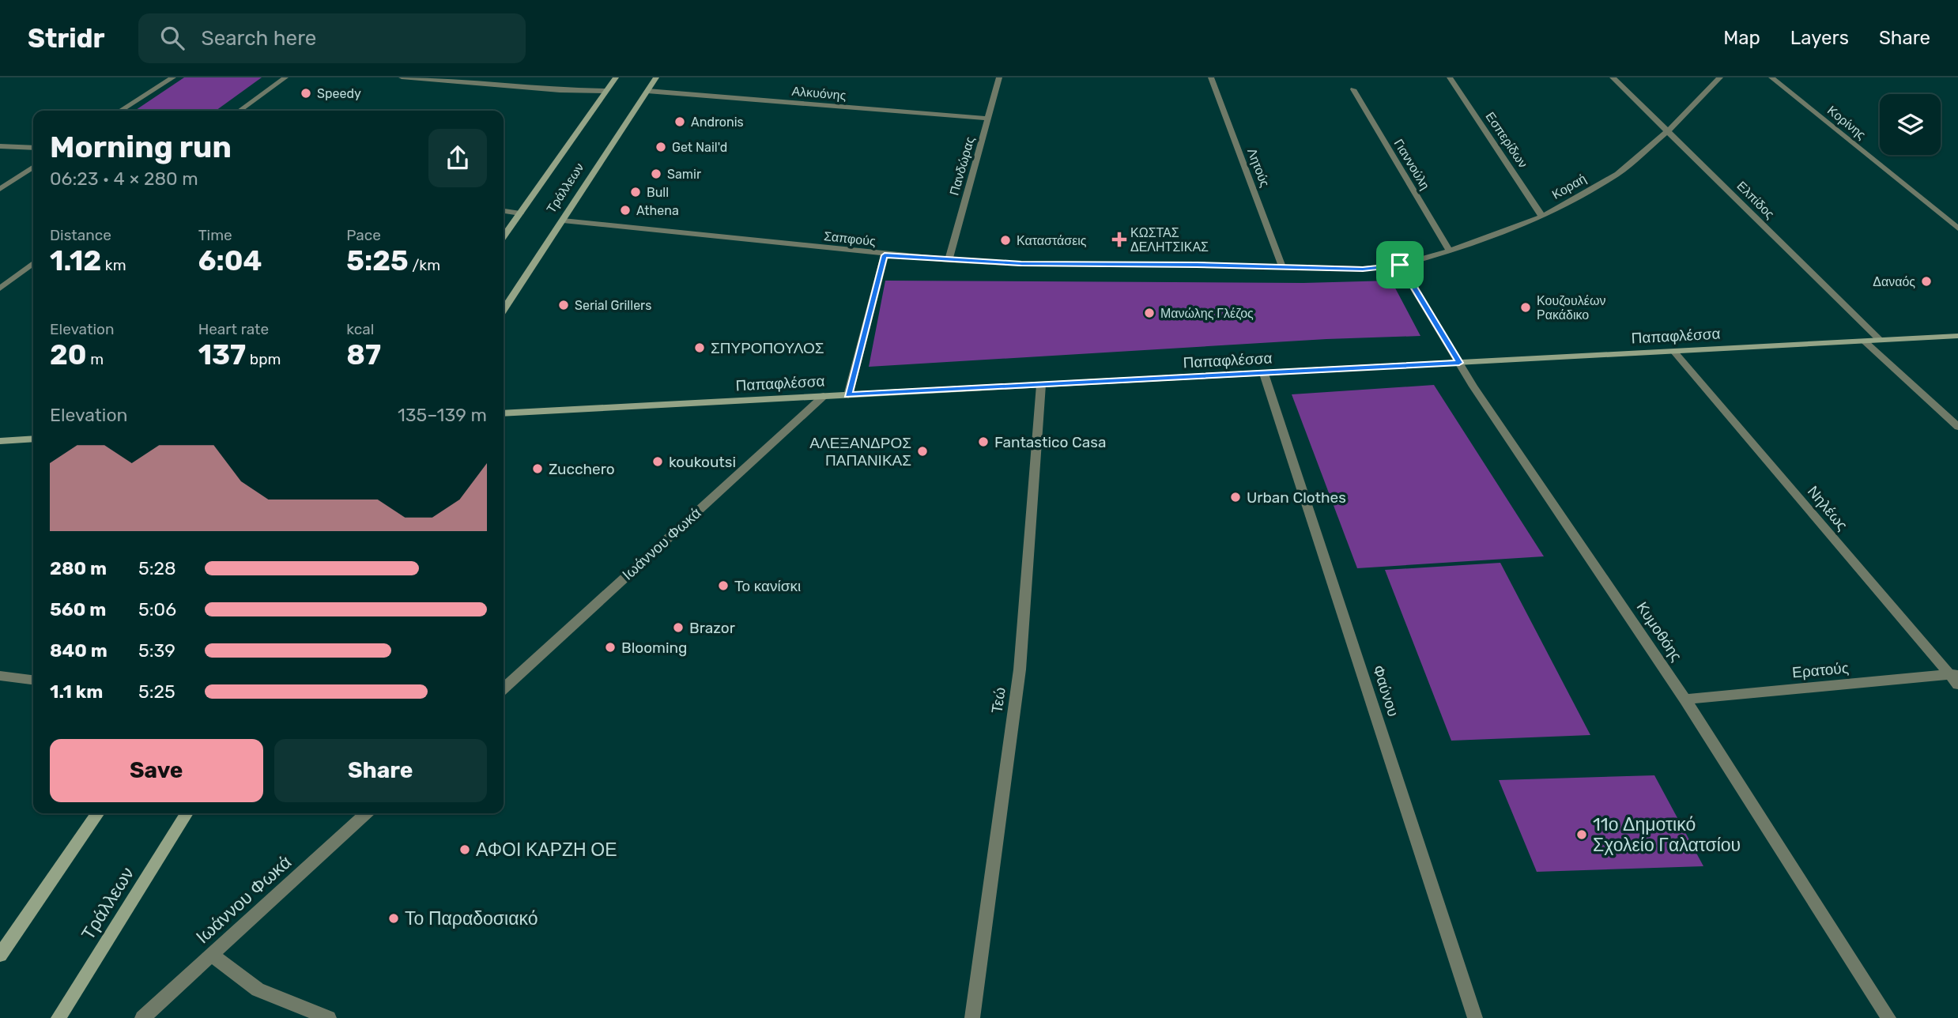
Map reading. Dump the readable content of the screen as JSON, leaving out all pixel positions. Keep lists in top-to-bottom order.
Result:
{
  "streets": {
    "street": [
      "Αλκυόνης",
      "Κορίνης",
      "Εσπερίδων",
      "Γιαννούλη",
      "Πανδώρας",
      "Λητούς",
      "Κοραή",
      "Τράλλεων",
      "Ελπίδος",
      "Σαπφούς",
      "Παπαφλέσσα",
      "Νηλέως",
      "Ιωάννου Φωκά",
      "Κυμοθόης",
      "Ερατούς",
      "Φαύνου",
      "Τεώ"
    ]
  },
  "crossings": [
    ["Αλκυόνης", "Πανδώρας"],
    ["Αλκυόνης", "Τράλλεων"],
    ["Εσπερίδων", "Κοραή"],
    ["Γιαννούλη", "Κοραή"],
    ["Πανδώρας", "Σαπφούς"],
    ["Λητούς", "Σαπφούς"],
    ["Κοραή", "Ελπίδος"],
    ["Κοραή", "Σαπφούς"],
    ["Κοραή", "Κυμοθόης"],
    ["Τράλλεων", "Σαπφούς"],
    ["Ελπίδος", "Παπαφλέσσα"],
    ["Σαπφούς", "Κυμοθόης"],
    ["Παπαφλέσσα", "Νηλέως"],
    ["Παπαφλέσσα", "Ιωάννου Φωκά"],
    ["Παπαφλέσσα", "Κυμοθόης"],
    ["Παπαφλέσσα", "Φαύνου"],
    ["Παπαφλέσσα", "Τεώ"],
    ["Νηλέως", "Ερατούς"],
    ["Κυμοθόης", "Ερατούς"]
  ],
  "places": {
    "other": [
      "Speedy",
      "Andronis",
      "Get Nail'd",
      "Samir",
      "Bull",
      "Athena",
      "Καταστάσεις",
      "Δαναός",
      "Serial Grillers",
      "Κουζουλέων Ρακάδικο",
      "Μανώλης Γλέζος",
      "ΣΠΥΡΟΠΟΥΛΟΣ",
      "Fantastico Casa",
      "ΑΛΕΞΑΝΔΡΟΣ ΠΑΠΑΝΙΚΑΣ",
      "koukoutsi",
      "Zucchero",
      "Urban Clothes",
      "Το κανίσκι",
      "Brazor",
      "Blooming",
      "11ο Δημοτικό Σχολείο Γαλατσίου",
      "ΑΦΟΙ ΚΑΡΖΗ ΟΕ",
      "Το Παραδοσιακό"
    ],
    "health": ["ΚΩΣΤΑΣ ΔΕΛΗΤΣΙΚΑΣ"]
  },
  "page": {
    "header": "Stridr",
    "search": "Search here",
    "nav": ["Map", "Layers", "Share"],
    "heading": ["Morning run", "06:23 · 4 × 280 m"],
    "stats": [
      ["Distance", "1.12 km"],
      ["Time", "6:04"],
      ["Pace", "5:25 /km"],
      ["Elevation", "20 m"],
      ["Heart rate", "137 bpm"],
      ["kcal", "87"]
    ],
    "chart": ["Elevation", "135–139 m"],
    "list": [
      {
        "name": "280 m",
        "note": "5:28"
      },
      {
        "name": "560 m",
        "note": "5:06"
      },
      {
        "name": "840 m",
        "note": "5:39"
      },
      {
        "name": "1.1 km",
        "note": "5:25"
      }
    ],
    "buttons": ["Save", "Share"]
  }
}
